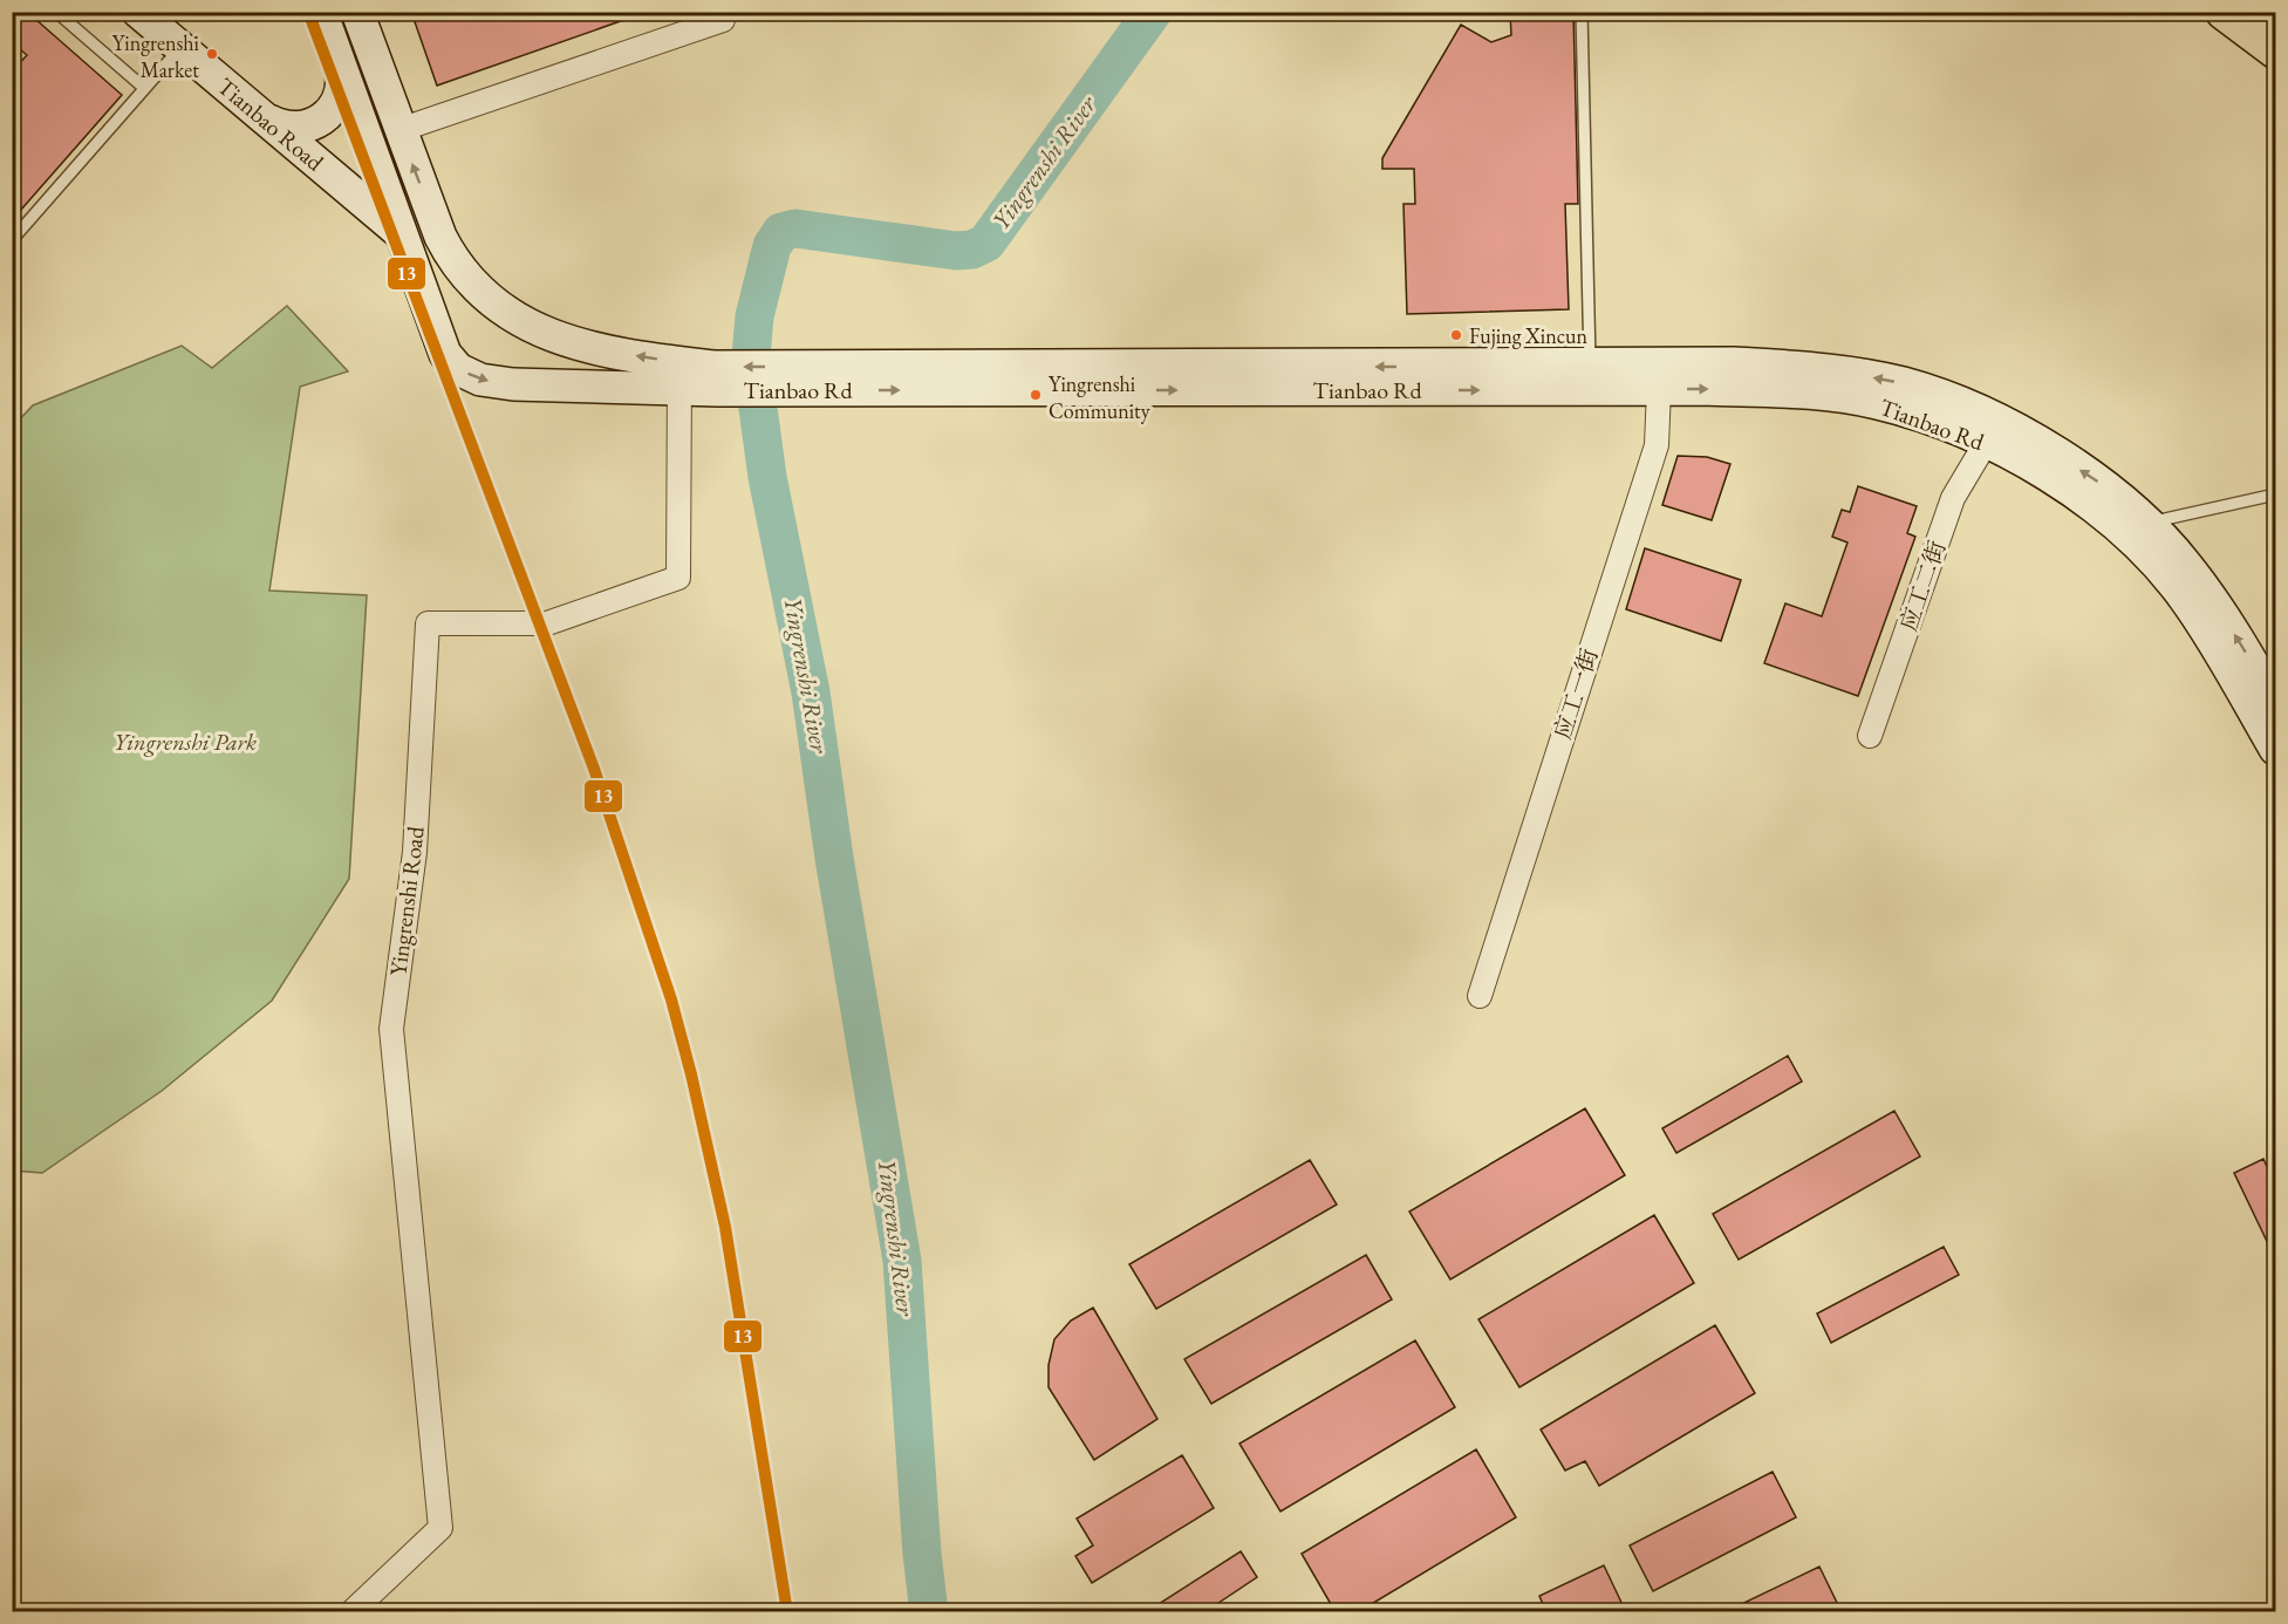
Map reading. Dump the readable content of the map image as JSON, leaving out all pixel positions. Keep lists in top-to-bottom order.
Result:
{
  "streets": {
    "street": [
      "Tianbao Road",
      "Tianbao Rd",
      "应工二街",
      "应工一街",
      "Yingrenshi Road"
    ]
  },
  "crossings": [
    ["Tianbao Road", "Tianbao Rd"],
    ["Tianbao Rd", "应工二街"],
    ["Tianbao Rd", "应工一街"],
    ["Tianbao Rd", "Yingrenshi Road"]
  ],
  "water": ["Yingrenshi River"],
  "parks": ["Yingrenshi Park"],
  "places": ["Yingrenshi Market", "Fujing Xincun", "Yingrenshi Community"],
  "lines": ["transit line 13"]
}
